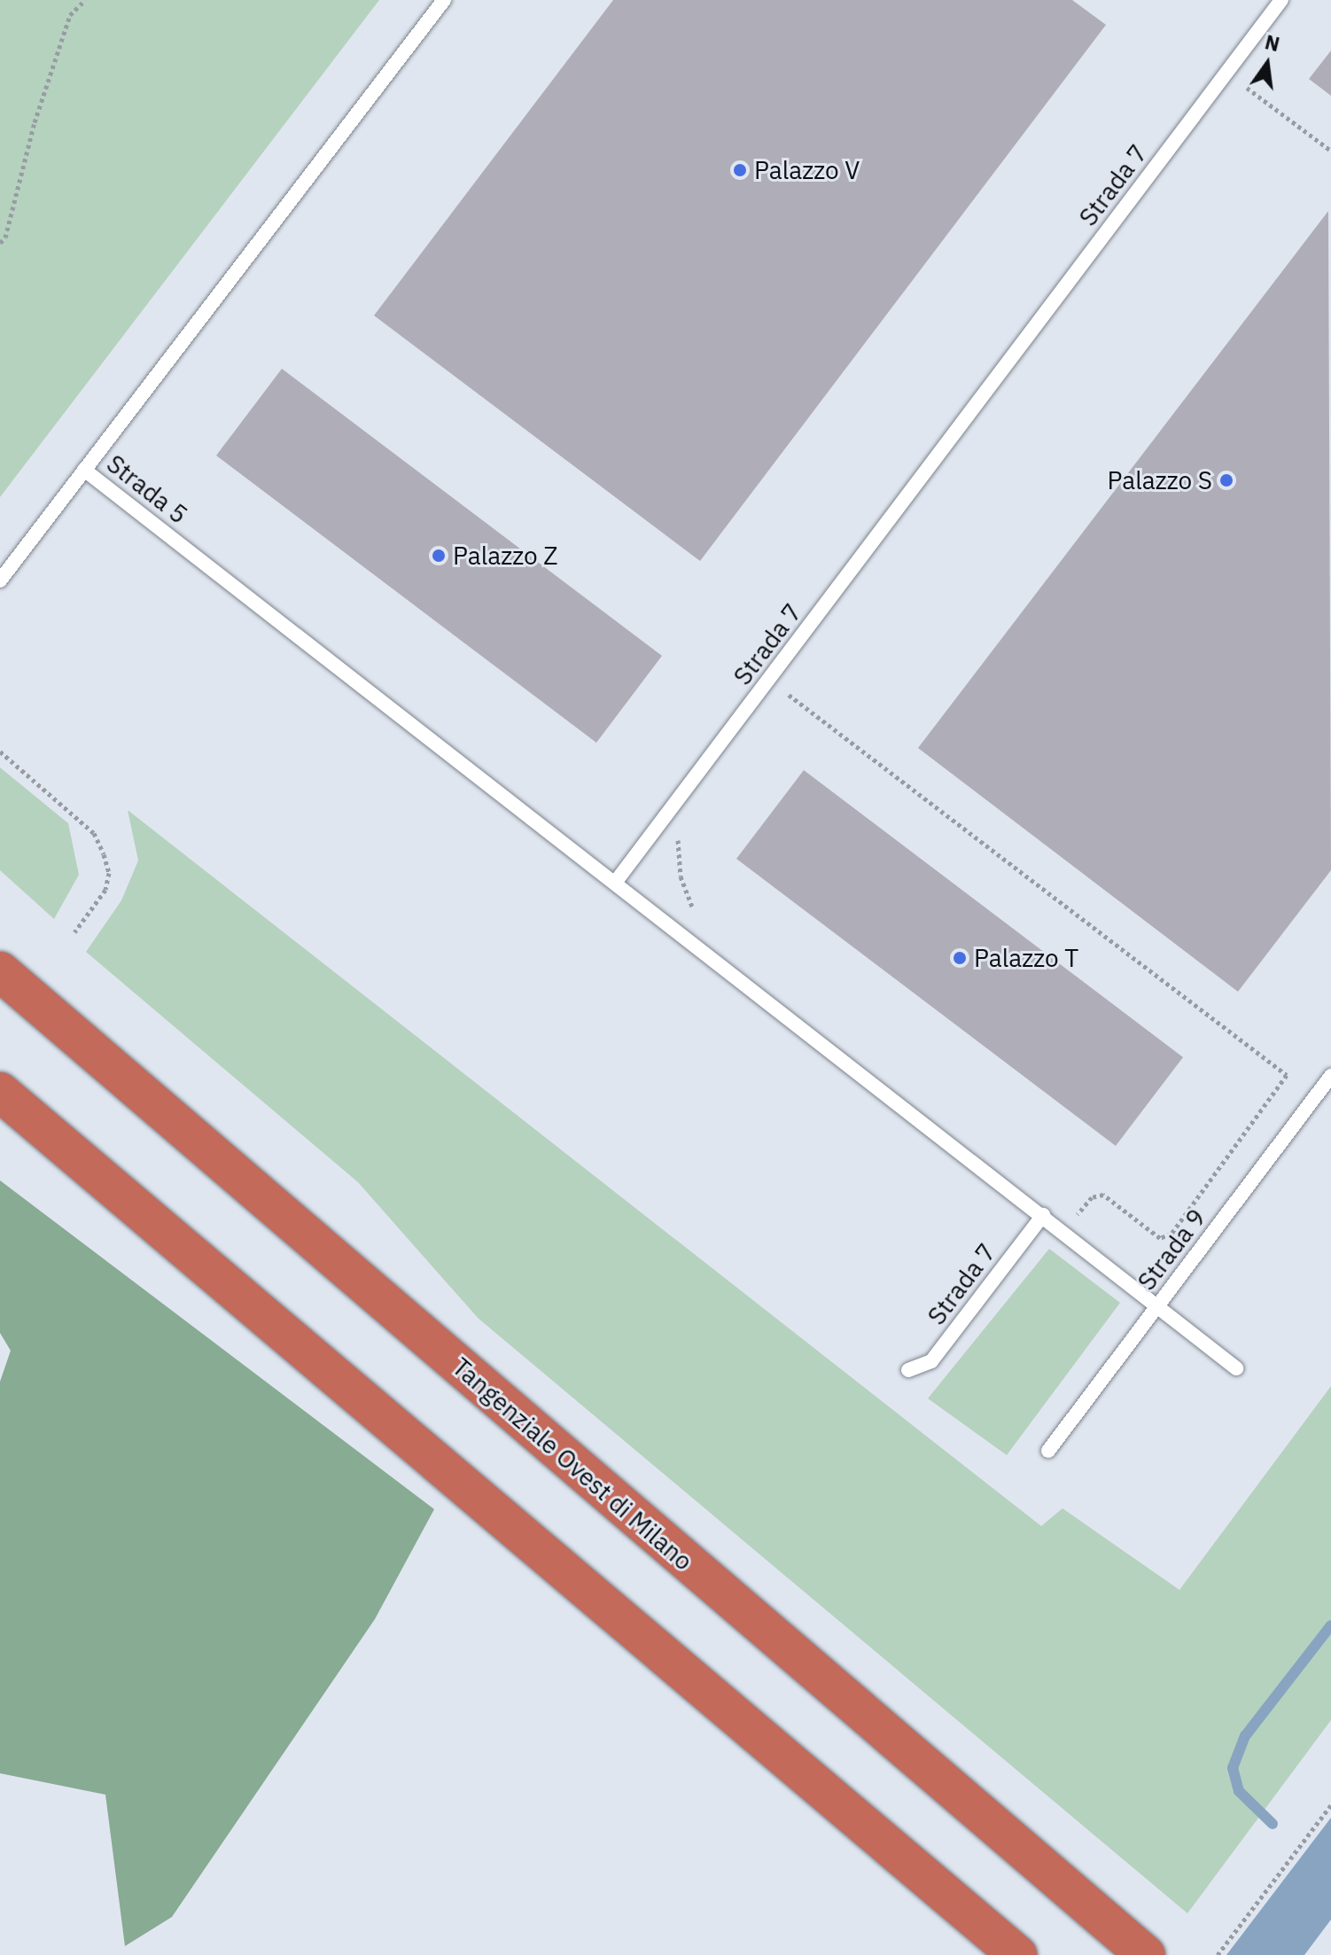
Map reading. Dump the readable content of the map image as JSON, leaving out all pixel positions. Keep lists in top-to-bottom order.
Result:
{
  "streets": {
    "highway": ["Tangenziale Ovest di Milano"],
    "lane": ["Strada 7", "Strada 5", "Strada 9"]
  },
  "crossings": [
    ["Strada 7", "Strada 5"]
  ],
  "places": [
    "Palazzo V",
    "Palazzo S",
    "Palazzo Z",
    "Palazzo T"
  ],
  "north": "top"
}
